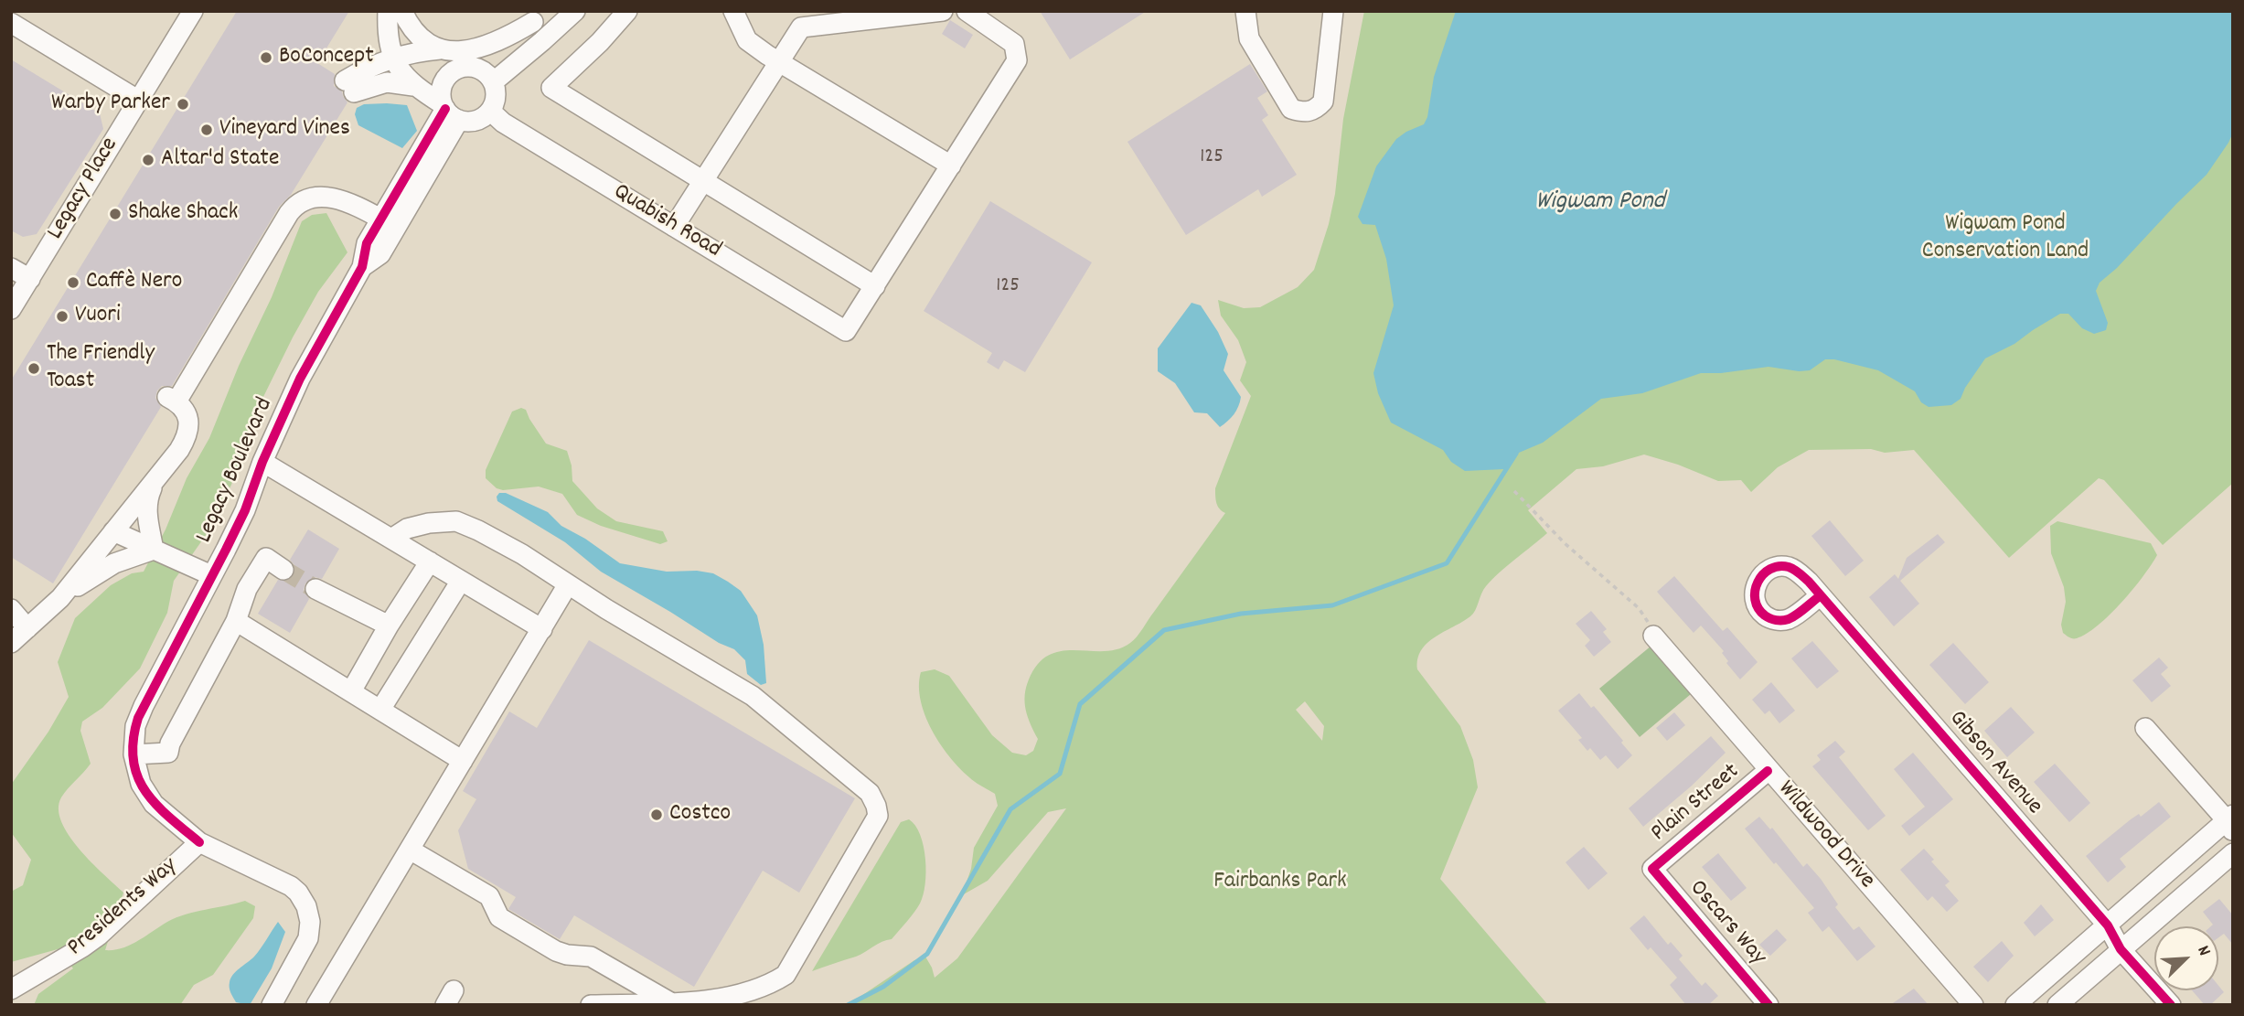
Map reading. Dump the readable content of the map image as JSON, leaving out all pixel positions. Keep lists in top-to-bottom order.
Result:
{
  "streets": {
    "street": [
      "Legacy Place",
      "Quabish Road",
      "Legacy Boulevard",
      "Gibson Avenue",
      "Plain Street",
      "Wildwood Drive",
      "Presidents Way",
      "Oscars Way"
    ]
  },
  "crossings": [
    ["Quabish Road", "Legacy Boulevard"],
    ["Legacy Boulevard", "Presidents Way"],
    ["Plain Street", "Wildwood Drive"],
    ["Plain Street", "Oscars Way"]
  ],
  "water": ["Wigwam Pond"],
  "parks": ["Wigwam Pond Conservation Land", "Fairbanks Park"],
  "places": [
    "BoConcept",
    "Warby Parker",
    "Vineyard Vines",
    "Altar'd State",
    "Shake Shack",
    "Caffè Nero",
    "Vuori",
    "The Friendly Toast",
    "Costco"
  ],
  "house_numbers": ["125", "125"],
  "north": "top right"
}
